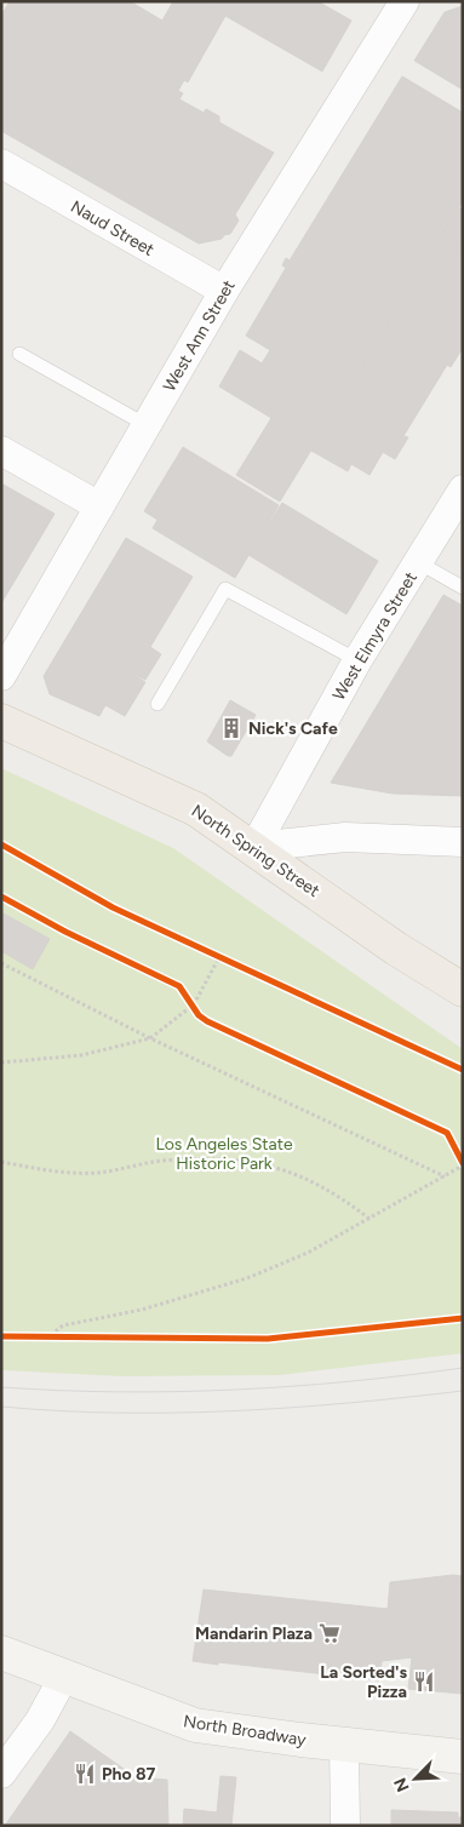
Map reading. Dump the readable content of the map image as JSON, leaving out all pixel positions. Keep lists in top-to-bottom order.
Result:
{
  "streets": {
    "main road": ["North Spring Street", "North Broadway"],
    "street": ["Naud Street", "West Ann Street", "West Elmyra Street"]
  },
  "crossings": [
    ["Naud Street", "West Ann Street"],
    ["West Elmyra Street", "North Spring Street"]
  ],
  "parks": ["Los Angeles State Historic Park"],
  "places": {
    "building": ["Nick's Cafe"],
    "supermarket": ["Mandarin Plaza"],
    "restaurant": ["La Sorted's Pizza", "Pho 87"]
  },
  "north": "bottom left"
}
